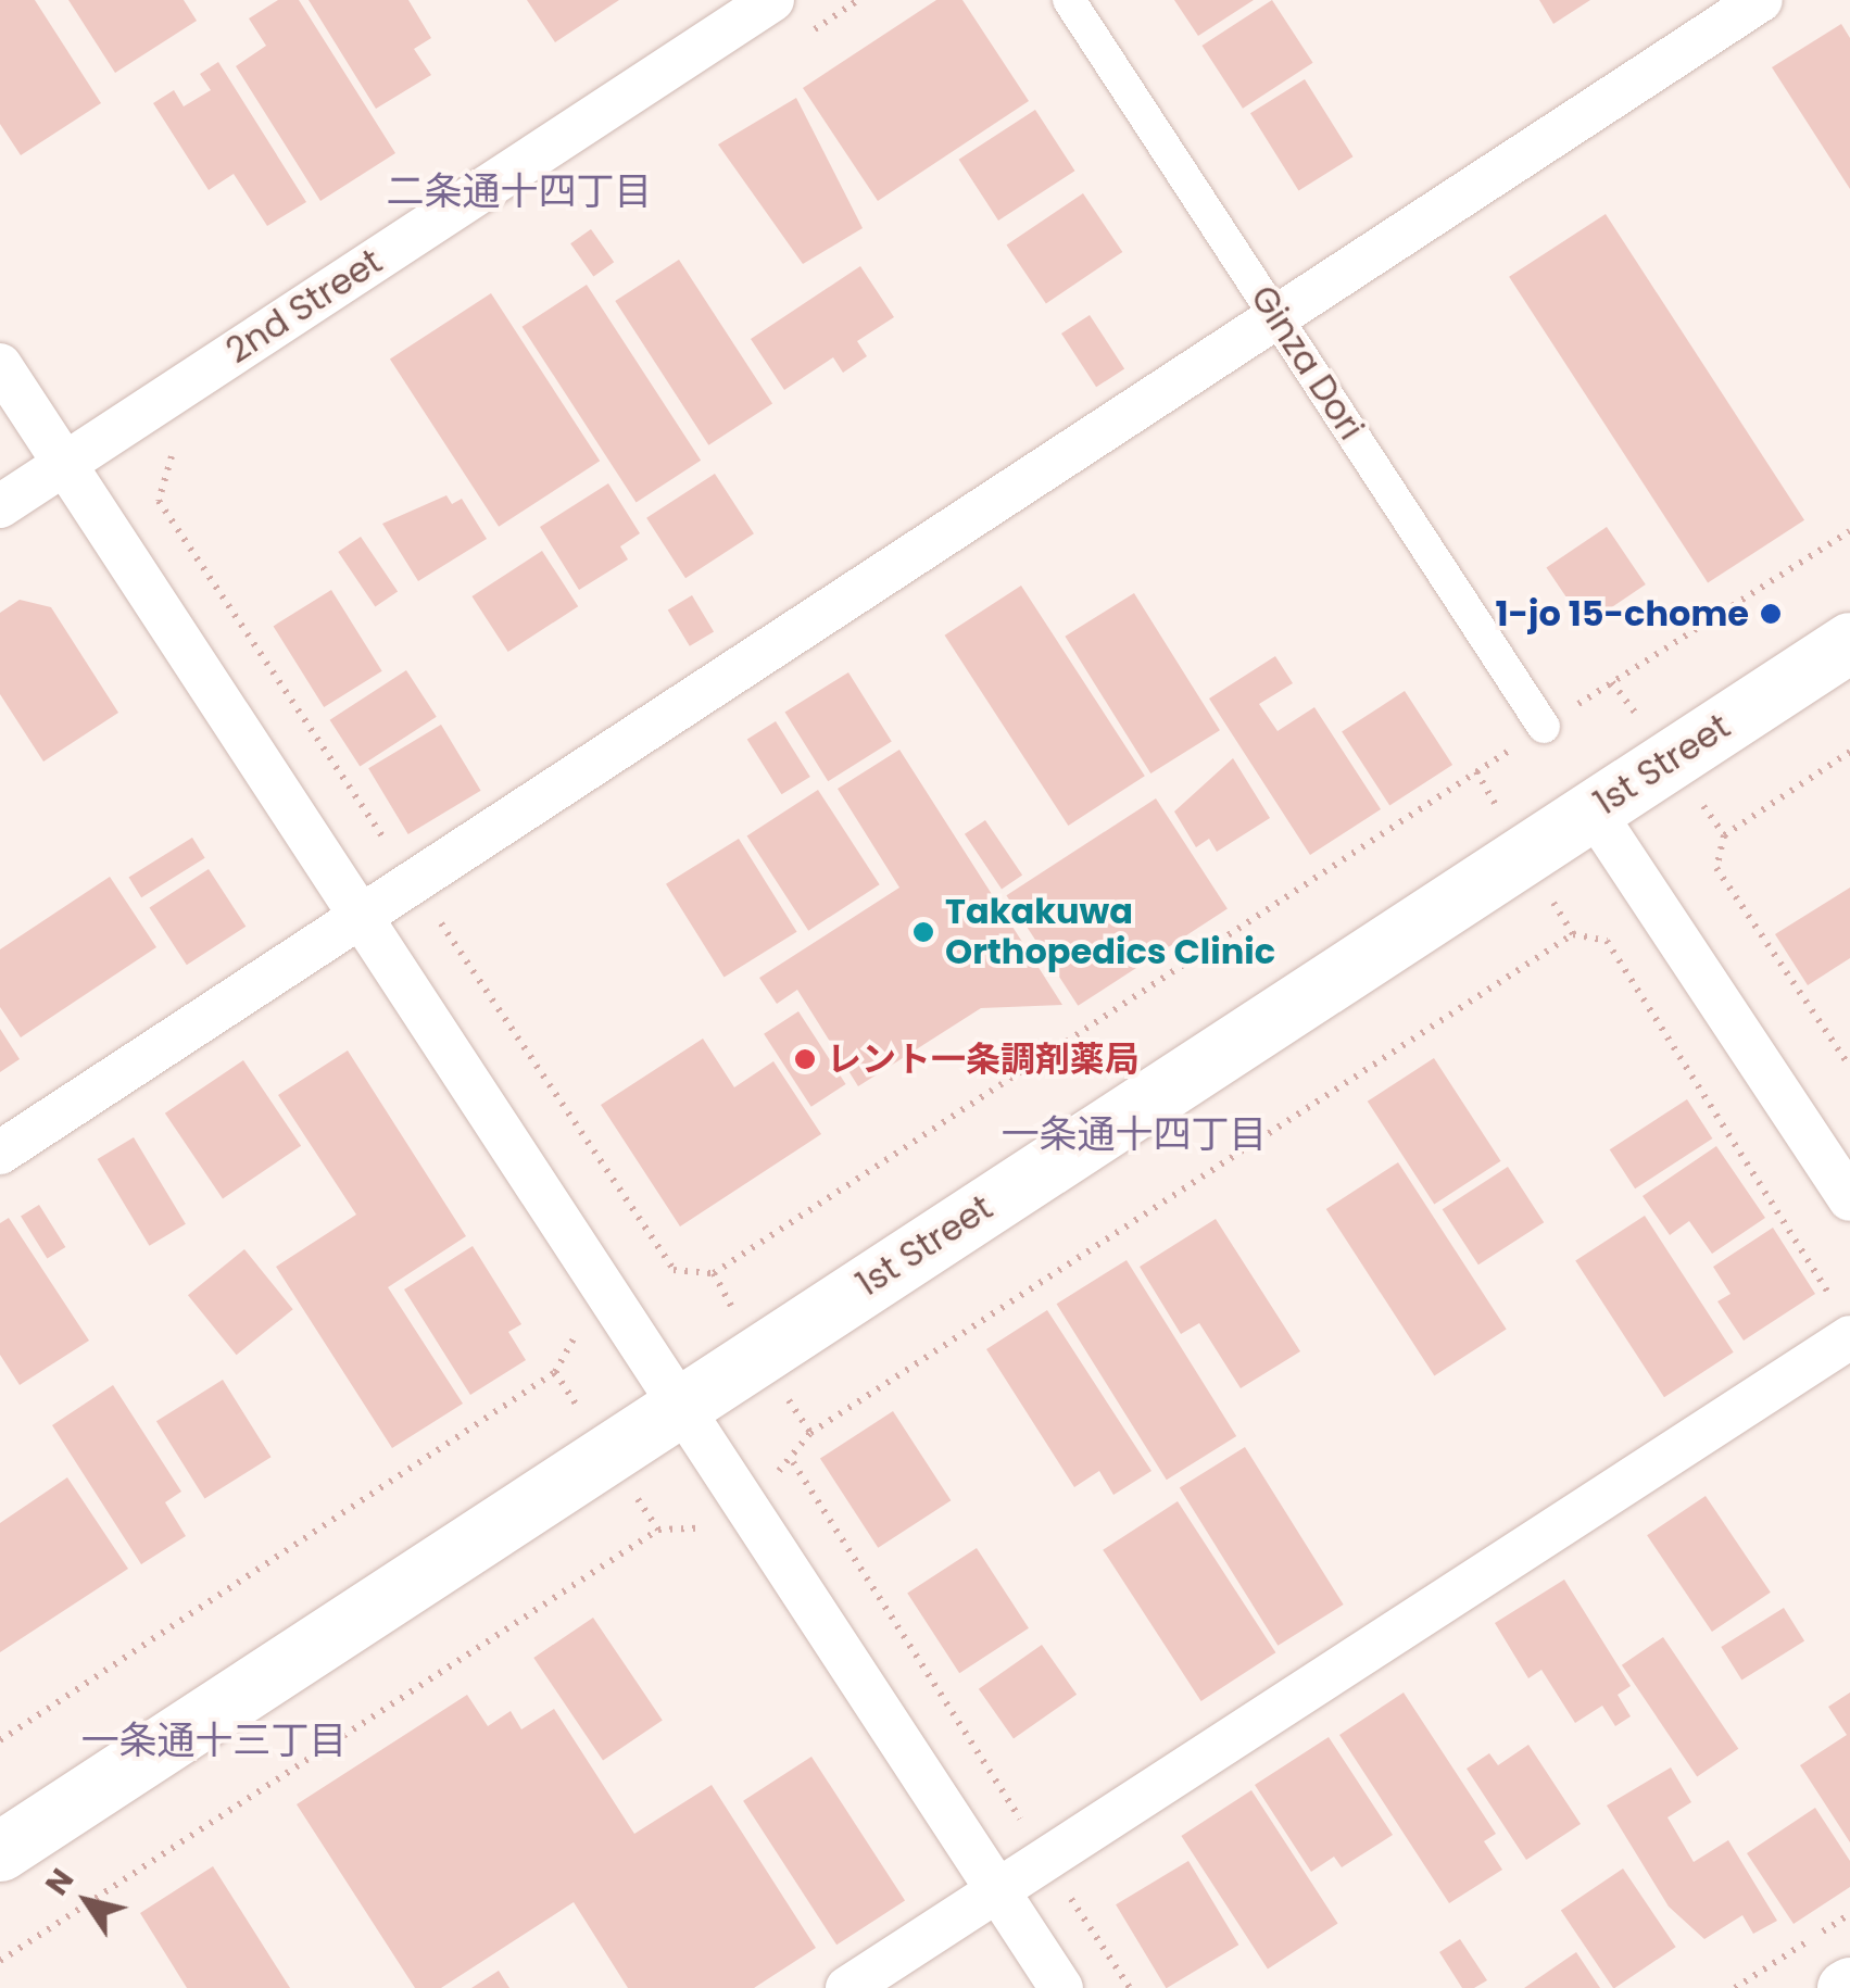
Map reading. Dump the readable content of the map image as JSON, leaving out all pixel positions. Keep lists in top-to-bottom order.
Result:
{
  "streets": {
    "main road": ["1st Street"],
    "street": ["2nd Street", "Ginza Dori"]
  },
  "districts": ["二条通十四丁目", "一条通十四丁目", "一条通十三丁目"],
  "places": ["1-jo 15-chome", "Takakuwa Orthopedics Clinic", "レント一条調剤薬局"],
  "north": "top left"
}
